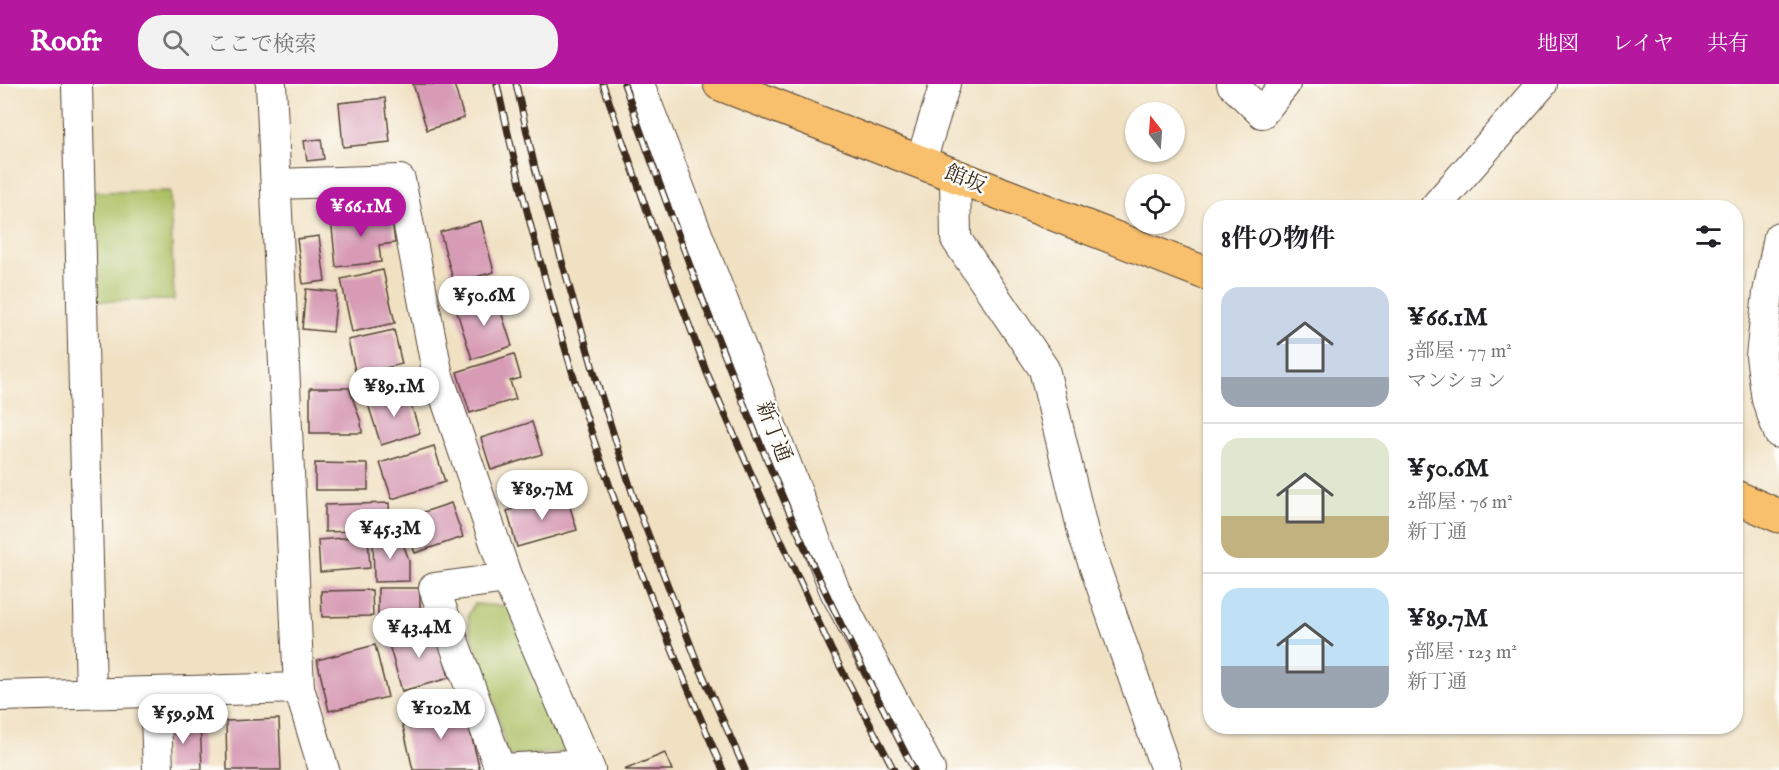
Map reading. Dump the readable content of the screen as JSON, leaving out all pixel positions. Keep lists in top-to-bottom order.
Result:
{
  "streets": {
    "main road": ["館坂"],
    "street": ["新丁通"]
  },
  "north": "top",
  "page": {
    "header": "Roofr",
    "search": "ここで検索",
    "nav": ["地図", "レイヤ", "共有"],
    "price": [
      "¥66.1M",
      "¥50.6M",
      "¥89.1M",
      "¥89.7M",
      "¥45.3M",
      "¥43.4M",
      "¥102M",
      "¥59.9M"
    ],
    "heading": "8件の物件",
    "list": [
      {
        "name": "¥66.1M",
        "note": "3部屋 · 77 m² · マンション"
      },
      {
        "name": "¥50.6M",
        "note": "2部屋 · 76 m² · 新丁通"
      },
      {
        "name": "¥89.7M",
        "note": "5部屋 · 123 m² · 新丁通"
      }
    ]
  }
}
